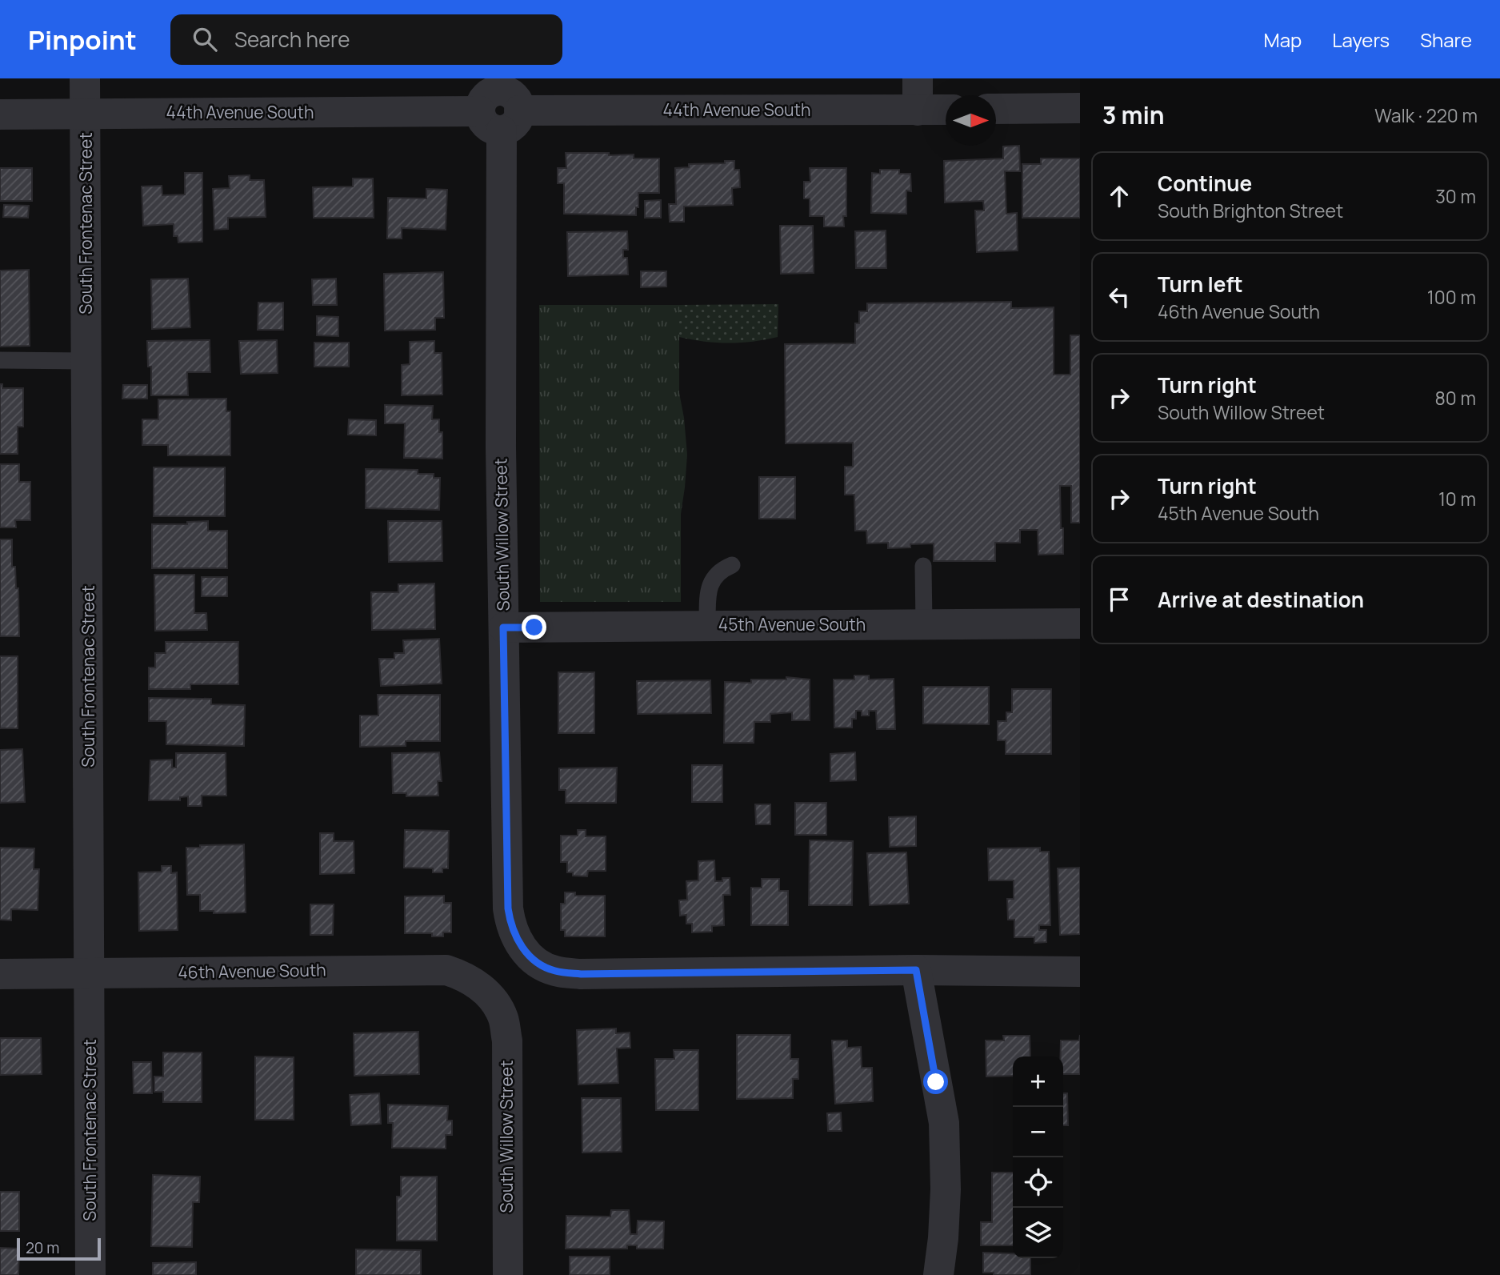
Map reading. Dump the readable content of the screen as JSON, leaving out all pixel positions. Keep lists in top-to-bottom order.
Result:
{
  "streets": {
    "street": [
      "44th Avenue South",
      "South Frontenac Street",
      "South Willow Street",
      "45th Avenue South",
      "46th Avenue South"
    ]
  },
  "crossings": [
    ["44th Avenue South", "South Frontenac Street"],
    ["44th Avenue South", "South Willow Street"],
    ["South Frontenac Street", "46th Avenue South"],
    ["South Willow Street", "45th Avenue South"],
    ["South Willow Street", "46th Avenue South"]
  ],
  "scale_bar": "20 m",
  "north": "right",
  "page": {
    "header": "Pinpoint",
    "search": "Search here",
    "nav": ["Map", "Layers", "Share"],
    "heading": ["3 min", "Walk · 220 m"],
    "list": [
      ["Continue", "South Brighton Street", "30 m"],
      ["Turn left", "46th Avenue South", "100 m"],
      ["Turn right", "South Willow Street", "80 m"],
      ["Turn right", "45th Avenue South", "10 m"],
      "Arrive at destination"
    ],
    "map_buttons": ["+", "−"],
    "scale": "20 m"
  }
}
